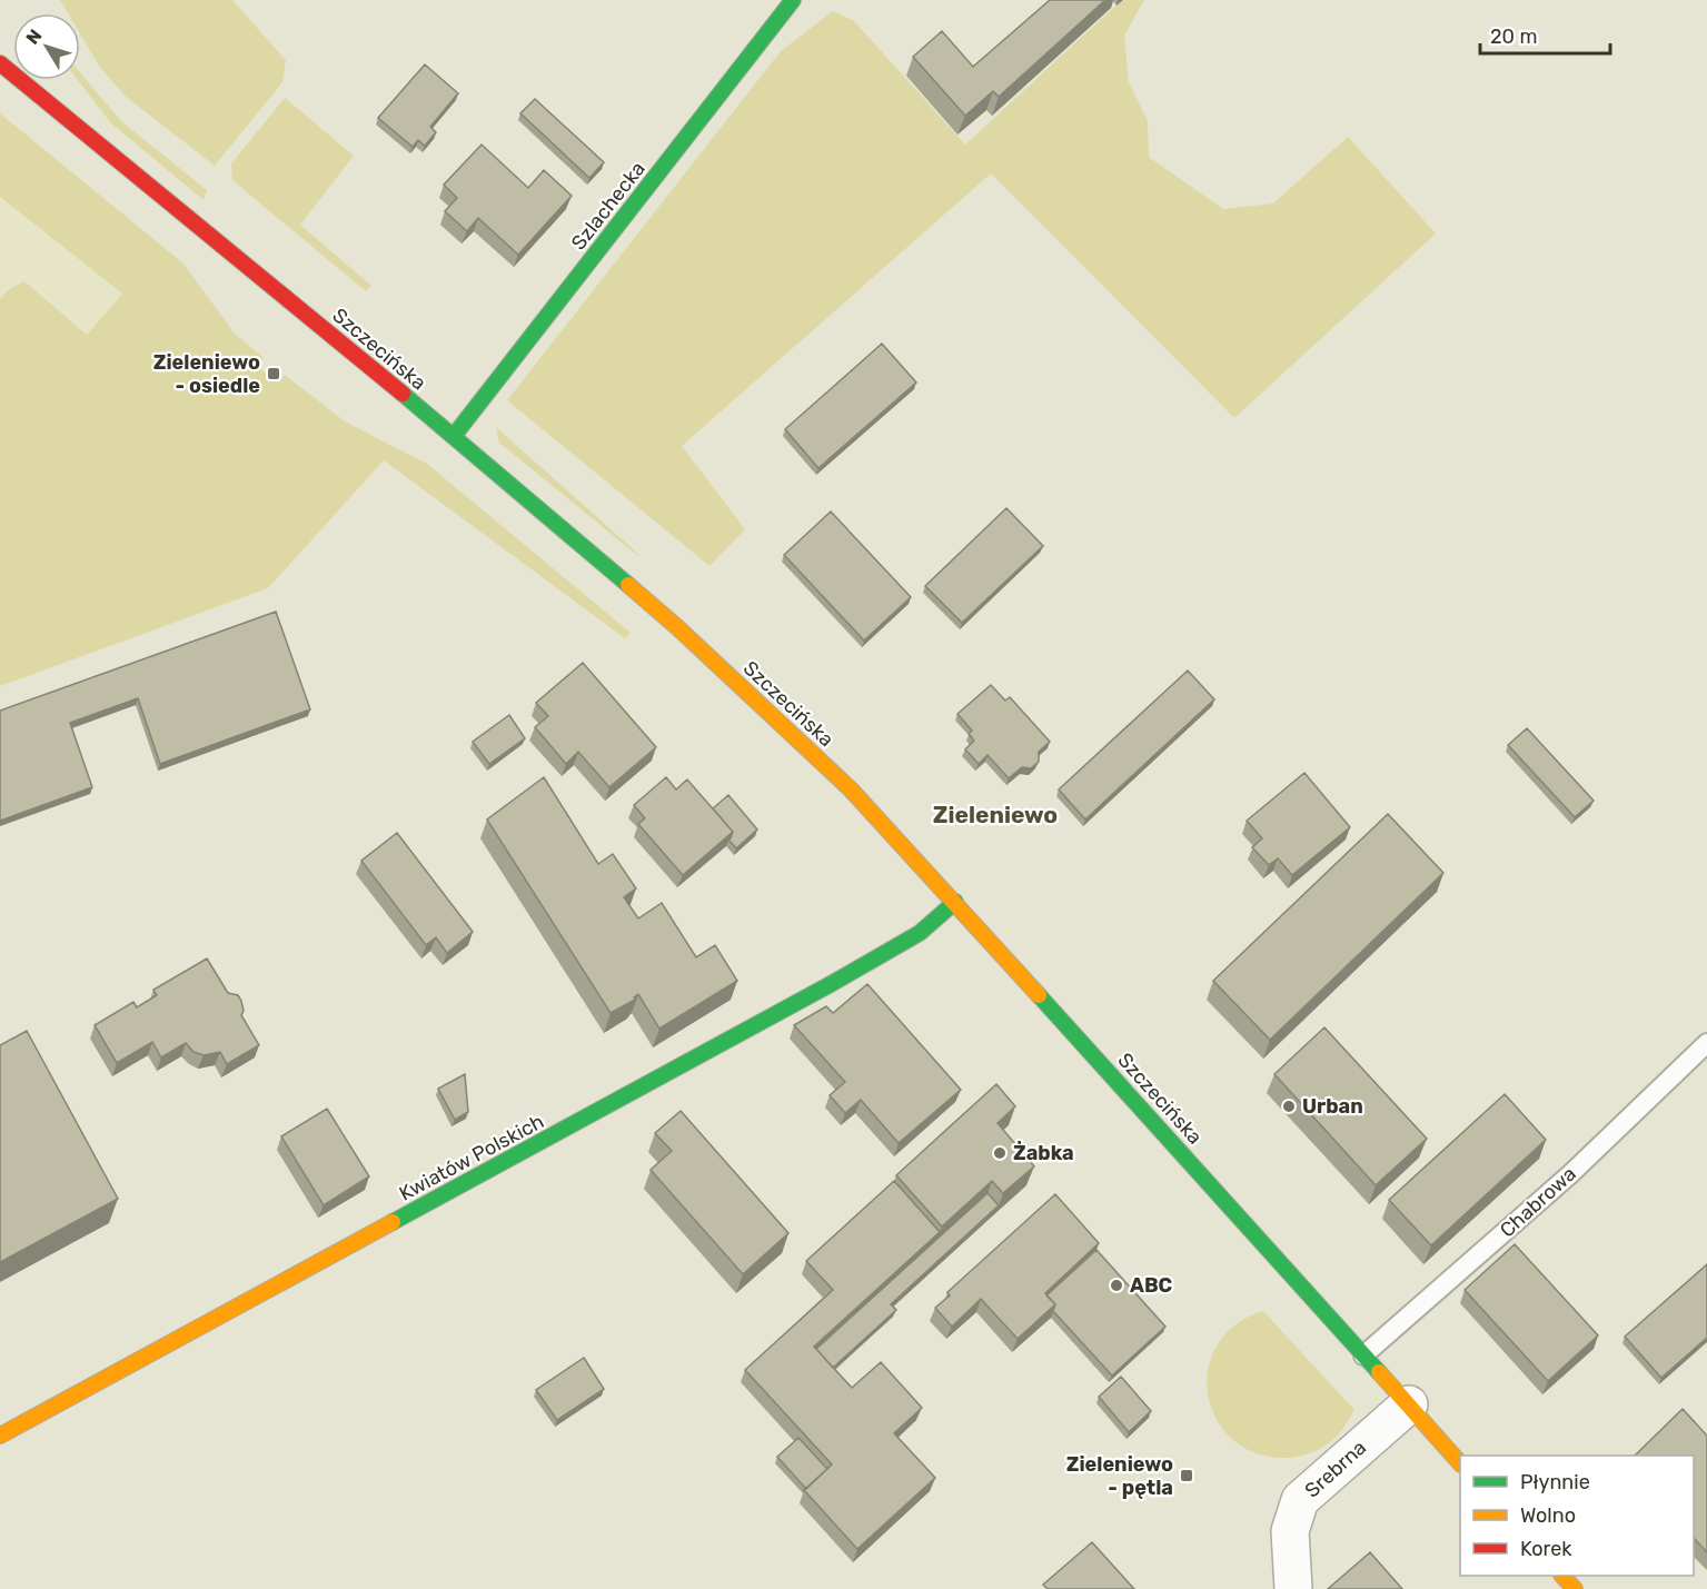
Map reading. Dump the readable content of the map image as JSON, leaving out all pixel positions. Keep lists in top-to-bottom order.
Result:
{
  "streets": {
    "street": [
      "Szlachecka",
      "Szczecińska",
      "Kwiatów Polskich",
      "Srebrna"
    ],
    "lane": ["Chabrowa"]
  },
  "crossings": [
    ["Szlachecka", "Szczecińska"],
    ["Szczecińska", "Kwiatów Polskich"],
    ["Szczecińska", "Chabrowa"],
    ["Szczecińska", "Srebrna"]
  ],
  "districts": ["Zieleniewo"],
  "places": {
    "transit": ["Zieleniewo - osiedle", "Zieleniewo - pętla"],
    "other": ["Urban", "Żabka", "ABC"]
  },
  "legend": ["Płynnie", "Wolno", "Korek"],
  "scale_bar": "20 m",
  "north": "top left"
}
